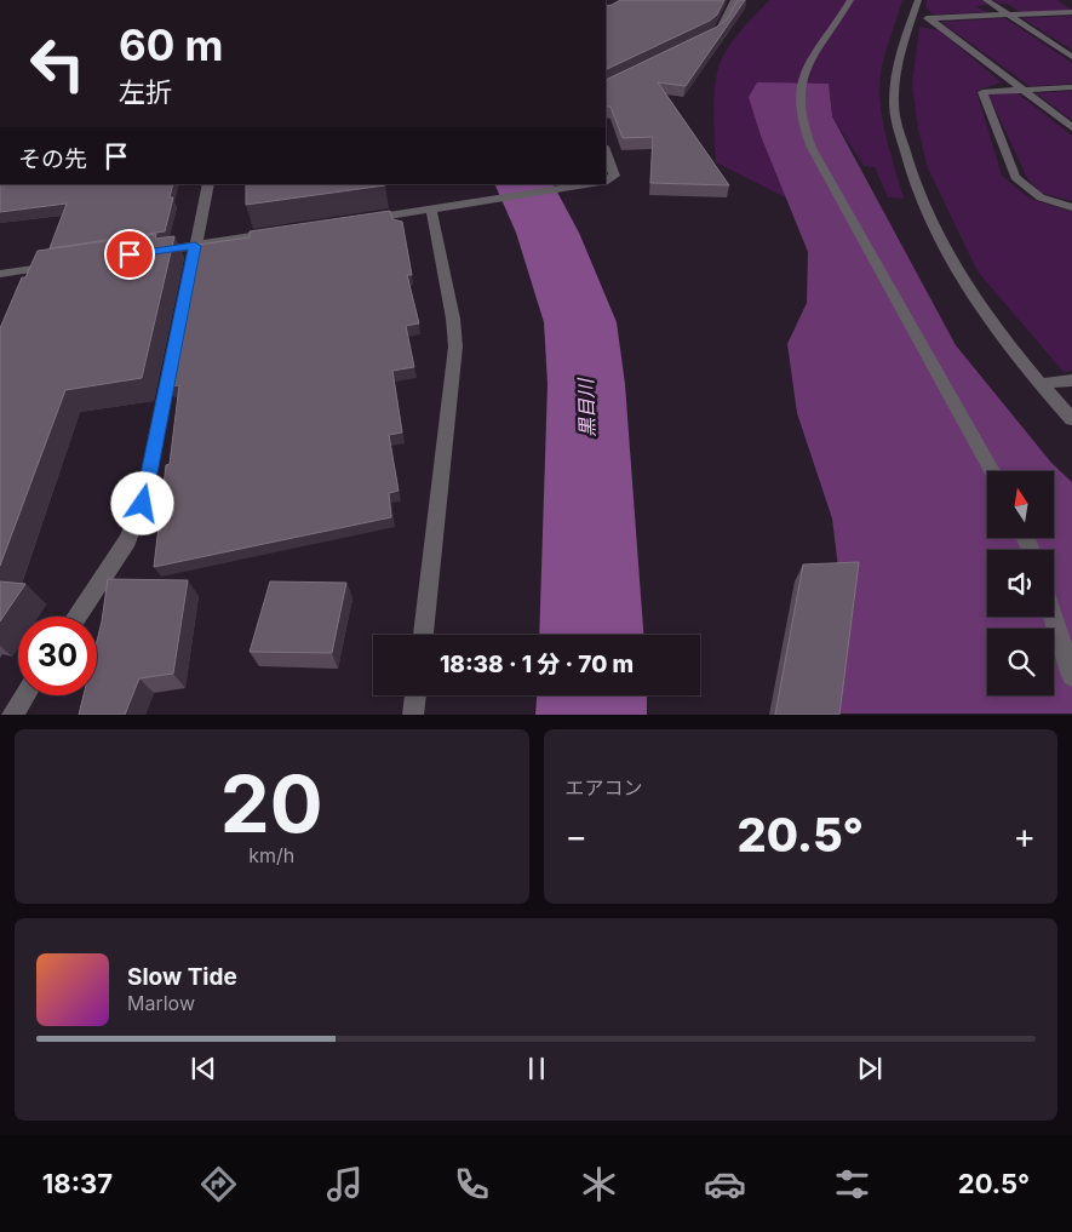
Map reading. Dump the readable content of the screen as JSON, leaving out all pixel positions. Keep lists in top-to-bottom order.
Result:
{
  "water": ["黒目川"],
  "north": "top",
  "page": {
    "turn": ["60 m", "左折"],
    "then": "その先",
    "limit": "30",
    "trip": "18:38 · 1 分 · 70 m",
    "tile": [
      ["20", "km/h"],
      "エアコン"
    ],
    "heat": ["−", "20.5°", "+"],
    "song": ["Slow Tide", "Marlow"],
    "tabs": ["18:37", "20.5°"]
  }
}
